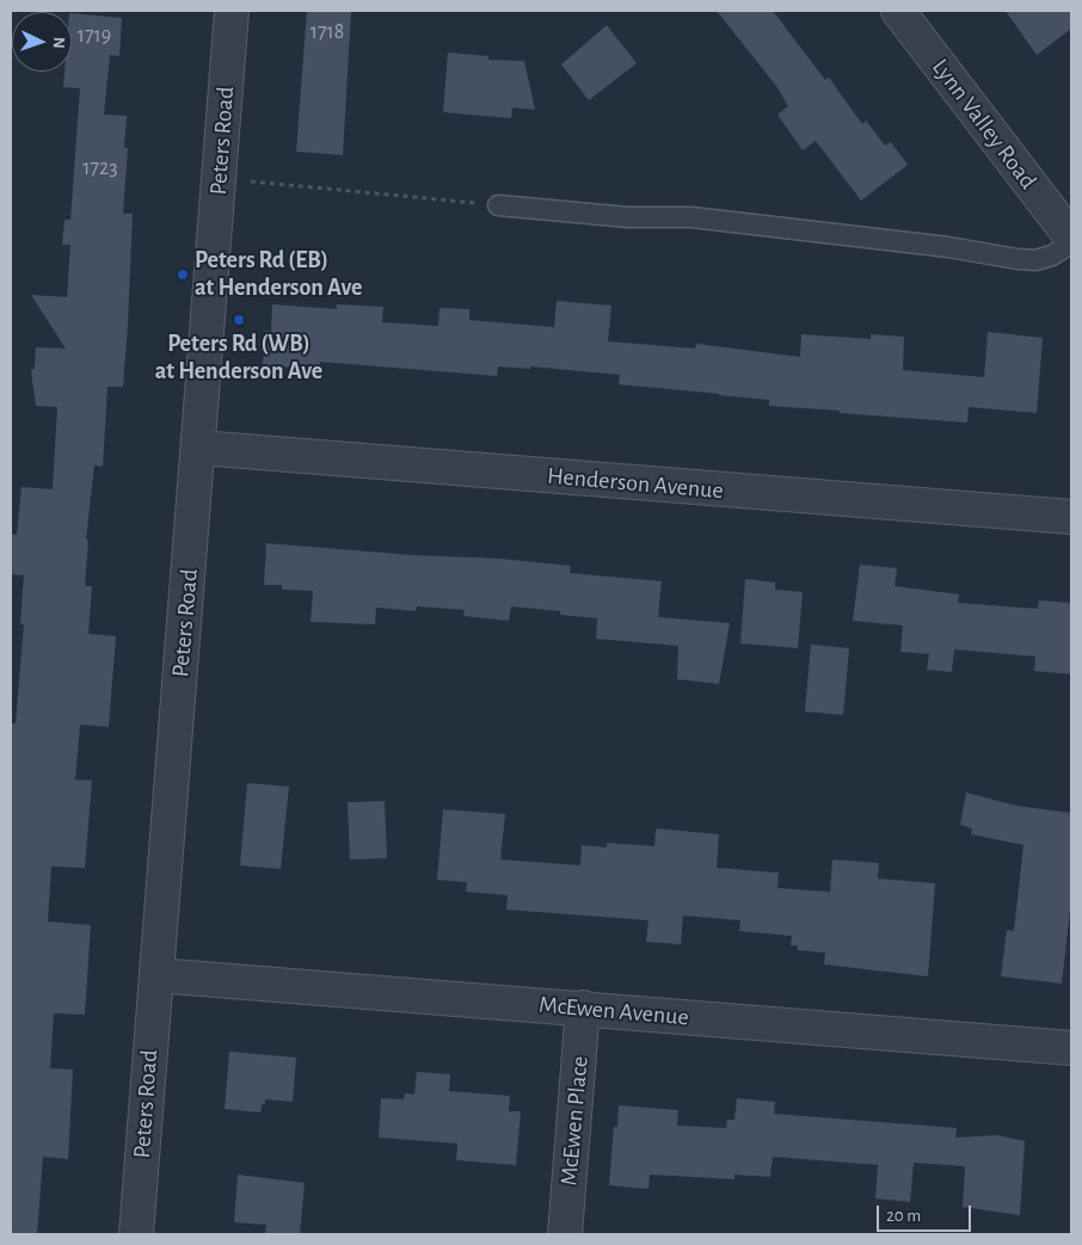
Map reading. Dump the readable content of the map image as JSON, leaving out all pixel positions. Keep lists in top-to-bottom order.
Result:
{
  "streets": {
    "street": [
      "Lynn Valley Road",
      "Peters Road",
      "Henderson Avenue",
      "McEwen Avenue",
      "McEwen Place"
    ]
  },
  "crossings": [
    ["Peters Road", "Henderson Avenue"],
    ["Peters Road", "McEwen Avenue"],
    ["McEwen Avenue", "McEwen Place"]
  ],
  "places": ["Peters Rd (EB) at Henderson Ave", "Peters Rd (WB) at Henderson Ave"],
  "house_numbers": ["1718", "1719", "1723"],
  "scale_bar": "20 m",
  "north": "right"
}
